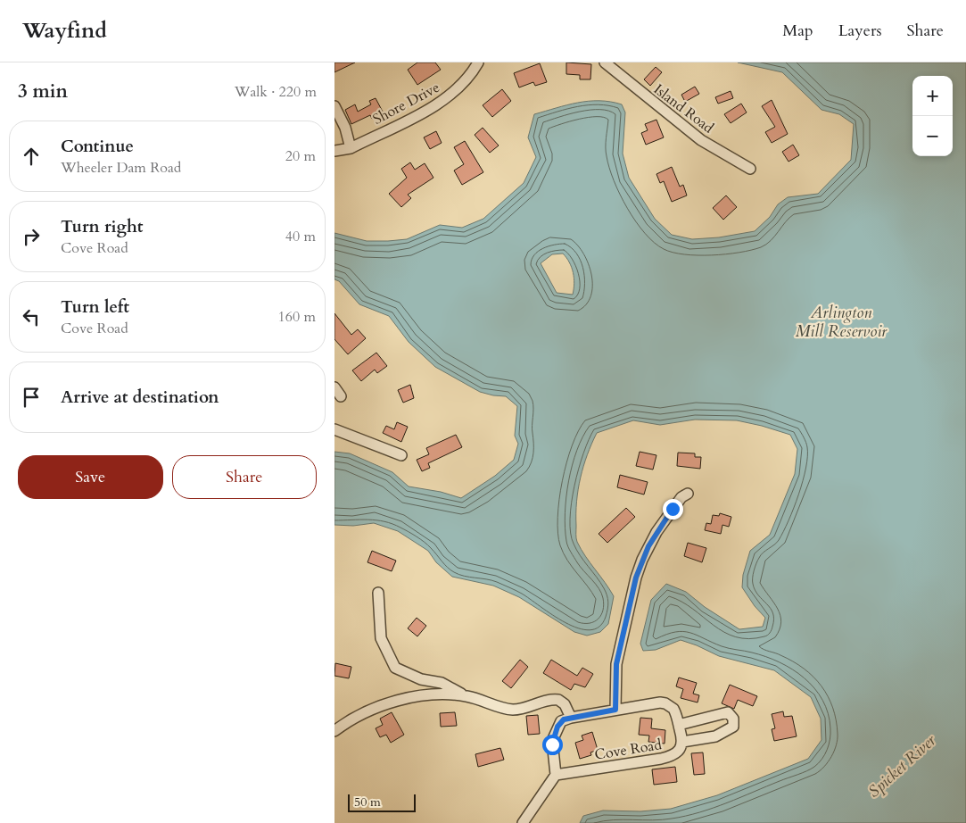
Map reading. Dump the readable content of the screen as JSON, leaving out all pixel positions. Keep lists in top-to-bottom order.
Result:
{
  "streets": {
    "street": ["Shore Drive", "Island Road", "Cove Road"]
  },
  "water": ["Arlington Mill Reservoir", "Spicket River"],
  "scale_bar": "50 m",
  "page": {
    "header": "Wayfind",
    "nav": ["Map", "Layers", "Share"],
    "heading": ["3 min", "Walk · 220 m"],
    "map_buttons": ["+", "−"],
    "list": [
      ["Continue", "Wheeler Dam Road", "20 m"],
      ["Turn right", "Cove Road", "40 m"],
      ["Turn left", "Cove Road", "160 m"],
      "Arrive at destination"
    ],
    "buttons": ["Save", "Share"],
    "scale": "50 m"
  }
}
